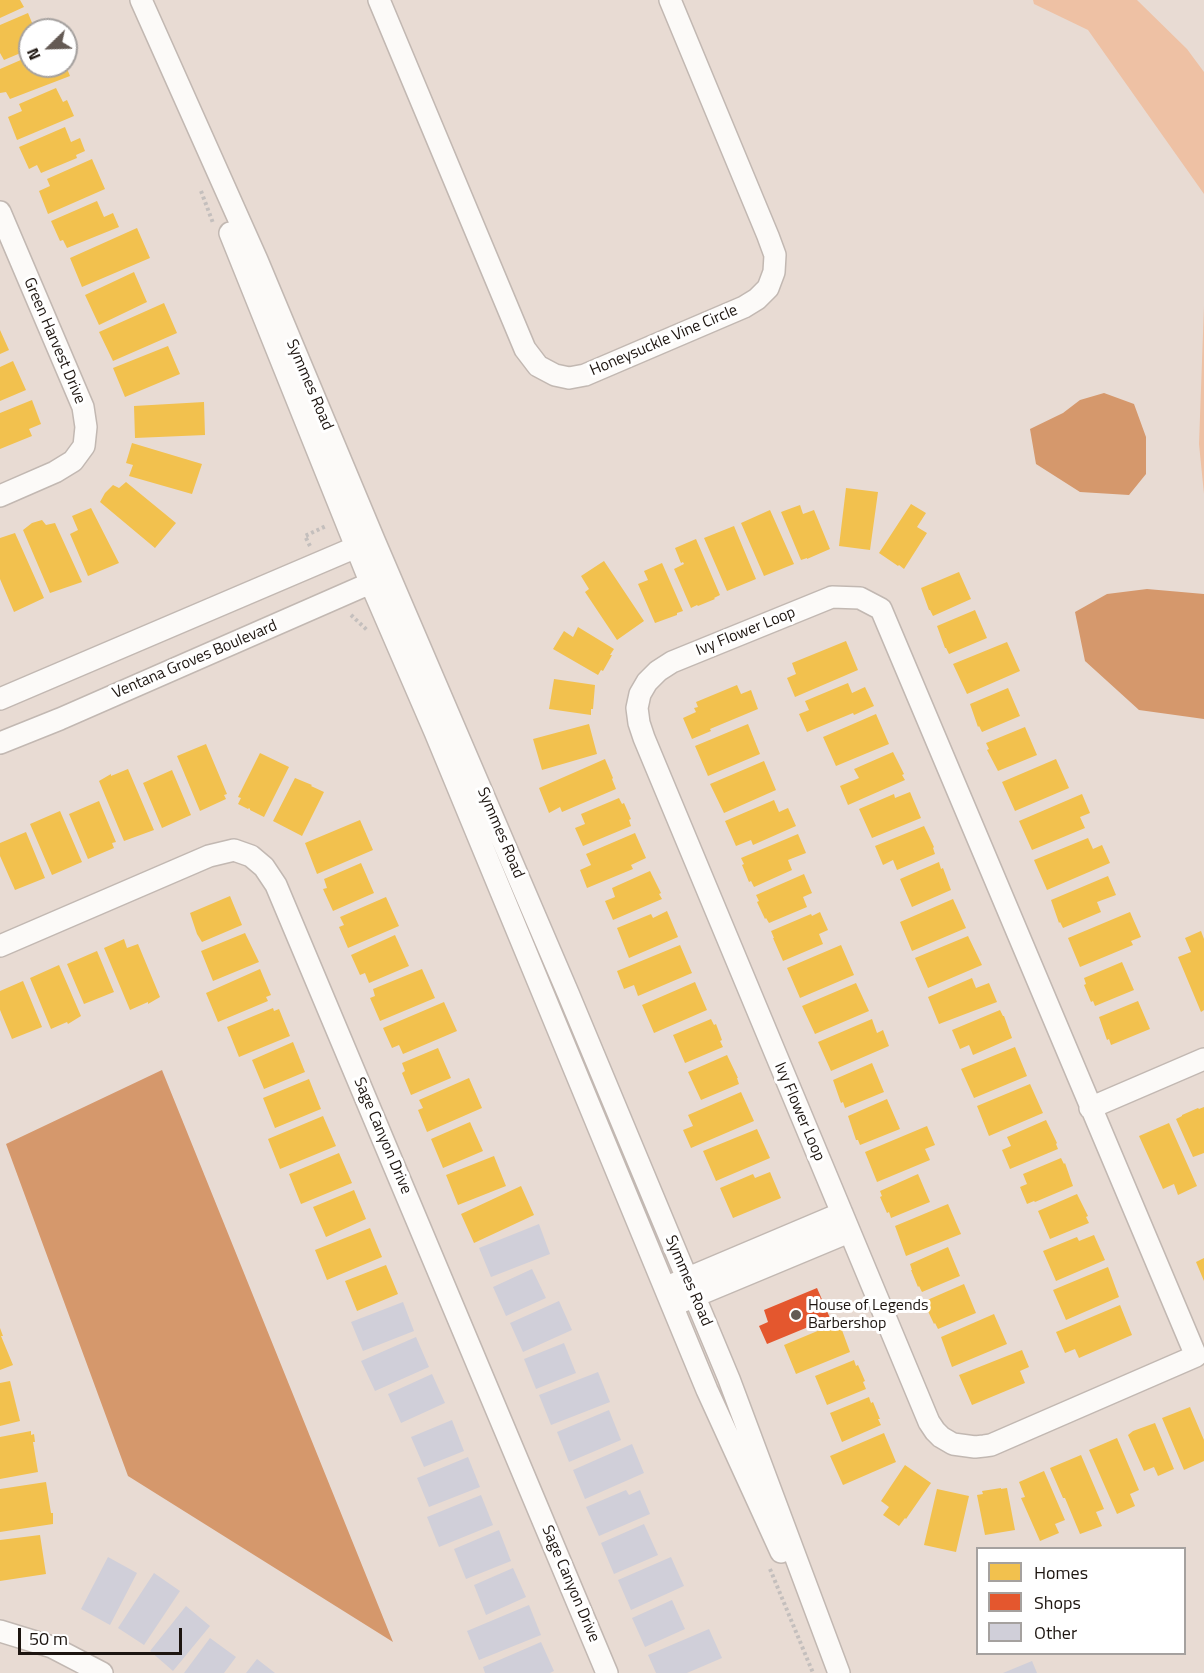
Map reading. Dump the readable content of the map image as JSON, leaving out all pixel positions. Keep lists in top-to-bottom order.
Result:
{
  "streets": {
    "street": [
      "Green Harvest Drive",
      "Honeysuckle Vine Circle",
      "Symmes Road",
      "Ivy Flower Loop",
      "Ventana Groves Boulevard",
      "Sage Canyon Drive"
    ]
  },
  "crossings": [
    ["Symmes Road", "Ventana Groves Boulevard"]
  ],
  "places": ["House of Legends Barbershop"],
  "legend": ["Homes", "Shops", "Other"],
  "scale_bar": "50 m",
  "north": "bottom left"
}
